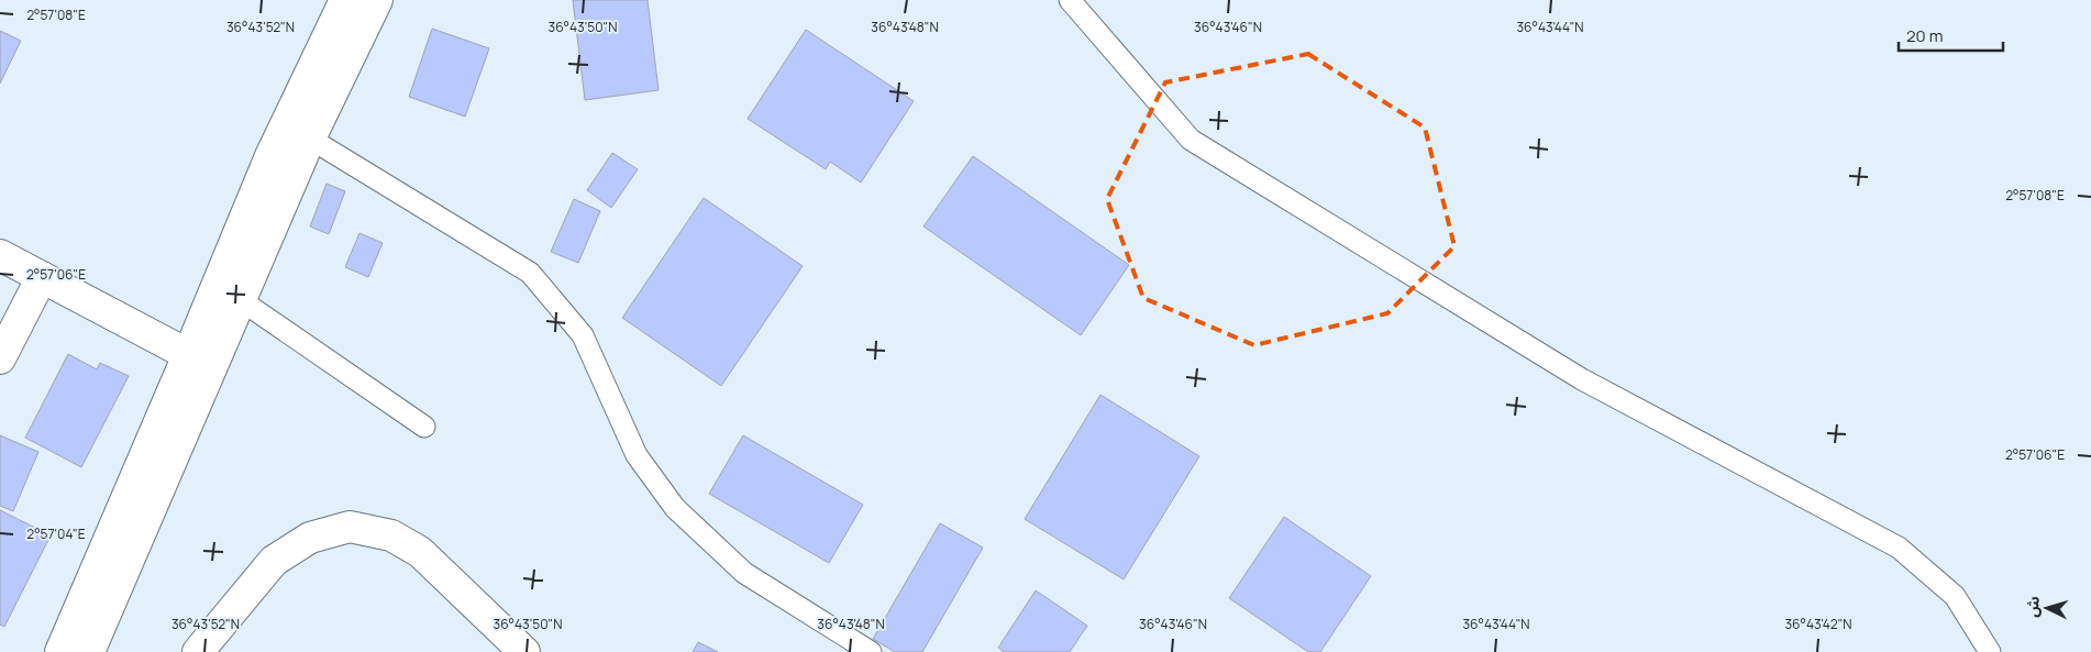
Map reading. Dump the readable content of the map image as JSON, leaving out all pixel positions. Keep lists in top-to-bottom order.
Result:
{
  "scale_bar": "20 m",
  "north": "left",
  "coordinates": [
    "2°57'08\"E",
    "36°43'52\"N",
    "36°43'50\"N",
    "36°43'48\"N",
    "36°43'46\"N",
    "36°43'44\"N",
    "2°57'06\"E",
    "2°57'04\"E",
    "36°43'42\"N"
  ]
}
